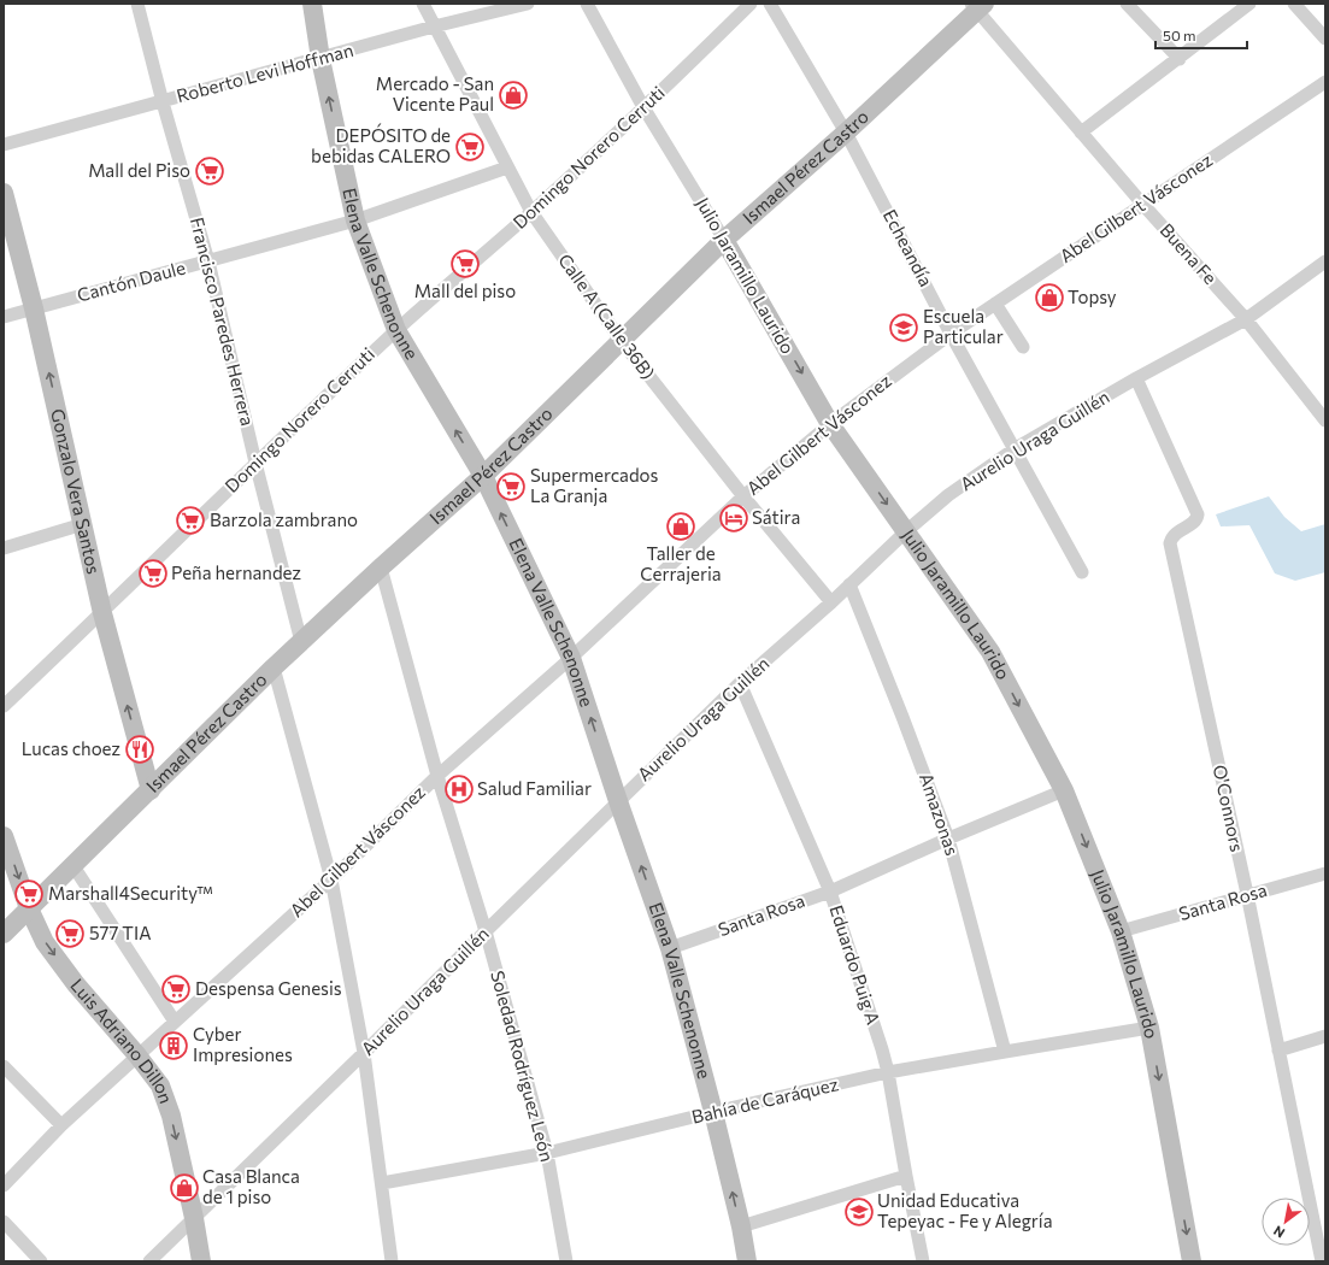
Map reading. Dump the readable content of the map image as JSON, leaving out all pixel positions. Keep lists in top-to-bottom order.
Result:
{
  "streets": {
    "street": [
      "Roberto Levi Hoffman",
      "Domingo Norero Cerruti",
      "Ismael Pérez Castro",
      "Abel Gilbert Vásconez",
      "Echeandía",
      "Buena Fe",
      "Elena Valle Schenonne",
      "Julio Jaramillo Laurido",
      "Cantón Daule",
      "Calle A (Calle 36B)",
      "Francisco Paredes Herrera",
      "Aurelio Uraga Guillén",
      "Gonzalo Vera Santos",
      "O'Connors",
      "Amazonas",
      "Santa Rosa",
      "Eduardo Puig A",
      "Luis Adriano Dillon",
      "Soledad Rodríguez León",
      "Bahía de Caráquez"
    ]
  },
  "crossings": [
    ["Roberto Levi Hoffman", "Elena Valle Schenonne"],
    ["Roberto Levi Hoffman", "Calle A (Calle 36B)"],
    ["Roberto Levi Hoffman", "Francisco Paredes Herrera"],
    ["Domingo Norero Cerruti", "Elena Valle Schenonne"],
    ["Domingo Norero Cerruti", "Julio Jaramillo Laurido"],
    ["Domingo Norero Cerruti", "Calle A (Calle 36B)"],
    ["Domingo Norero Cerruti", "Francisco Paredes Herrera"],
    ["Domingo Norero Cerruti", "Gonzalo Vera Santos"],
    ["Ismael Pérez Castro", "Echeandía"],
    ["Ismael Pérez Castro", "Buena Fe"],
    ["Ismael Pérez Castro", "Elena Valle Schenonne"],
    ["Ismael Pérez Castro", "Julio Jaramillo Laurido"],
    ["Ismael Pérez Castro", "Calle A (Calle 36B)"],
    ["Ismael Pérez Castro", "Francisco Paredes Herrera"],
    ["Ismael Pérez Castro", "Gonzalo Vera Santos"],
    ["Ismael Pérez Castro", "Luis Adriano Dillon"],
    ["Ismael Pérez Castro", "Soledad Rodríguez León"],
    ["Abel Gilbert Vásconez", "Echeandía"],
    ["Abel Gilbert Vásconez", "Buena Fe"],
    ["Abel Gilbert Vásconez", "Elena Valle Schenonne"],
    ["Abel Gilbert Vásconez", "Julio Jaramillo Laurido"],
    ["Abel Gilbert Vásconez", "Calle A (Calle 36B)"],
    ["Abel Gilbert Vásconez", "Luis Adriano Dillon"],
    ["Abel Gilbert Vásconez", "Soledad Rodríguez León"],
    ["Echeandía", "Aurelio Uraga Guillén"],
    ["Buena Fe", "Aurelio Uraga Guillén"],
    ["Elena Valle Schenonne", "Cantón Daule"],
    ["Elena Valle Schenonne", "Aurelio Uraga Guillén"],
    ["Elena Valle Schenonne", "Santa Rosa"],
    ["Elena Valle Schenonne", "Bahía de Caráquez"],
    ["Julio Jaramillo Laurido", "Aurelio Uraga Guillén"],
    ["Julio Jaramillo Laurido", "Santa Rosa"],
    ["Julio Jaramillo Laurido", "Bahía de Caráquez"],
    ["Cantón Daule", "Calle A (Calle 36B)"],
    ["Cantón Daule", "Francisco Paredes Herrera"],
    ["Cantón Daule", "Gonzalo Vera Santos"],
    ["Calle A (Calle 36B)", "Aurelio Uraga Guillén"],
    ["Aurelio Uraga Guillén", "O'Connors"],
    ["Aurelio Uraga Guillén", "Amazonas"],
    ["Aurelio Uraga Guillén", "Eduardo Puig A"],
    ["Aurelio Uraga Guillén", "Luis Adriano Dillon"],
    ["Aurelio Uraga Guillén", "Soledad Rodríguez León"],
    ["O'Connors", "Santa Rosa"],
    ["Amazonas", "Santa Rosa"],
    ["Amazonas", "Bahía de Caráquez"],
    ["Santa Rosa", "Eduardo Puig A"],
    ["Eduardo Puig A", "Bahía de Caráquez"],
    ["Soledad Rodríguez León", "Bahía de Caráquez"]
  ],
  "one_way": ["Elena Valle Schenonne", "Julio Jaramillo Laurido", "Gonzalo Vera Santos"],
  "places": {
    "shop": [
      "Mercado - San Vicente Paul",
      "Topsy",
      "Taller de Cerrajeria",
      "Casa Blanca de 1 piso"
    ],
    "supermarket": [
      "DEPÓSITO de bebidas CALERO",
      "Mall del Piso",
      "Mall del piso",
      "Supermercados La Granja",
      "Barzola zambrano",
      "Peña hernandez",
      "Marshall4Security™",
      "577 TIA",
      "Despensa Genesis"
    ],
    "school or university": ["Escuela Particular", "Unidad Educativa Tepeyac - Fe y Alegría"],
    "hotel": ["Sátira"],
    "restaurant": ["Lucas choez"],
    "hospital": ["Salud Familiar"],
    "building": ["Cyber Impresiones"]
  },
  "scale_bar": "50 m",
  "north": "bottom left"
}
